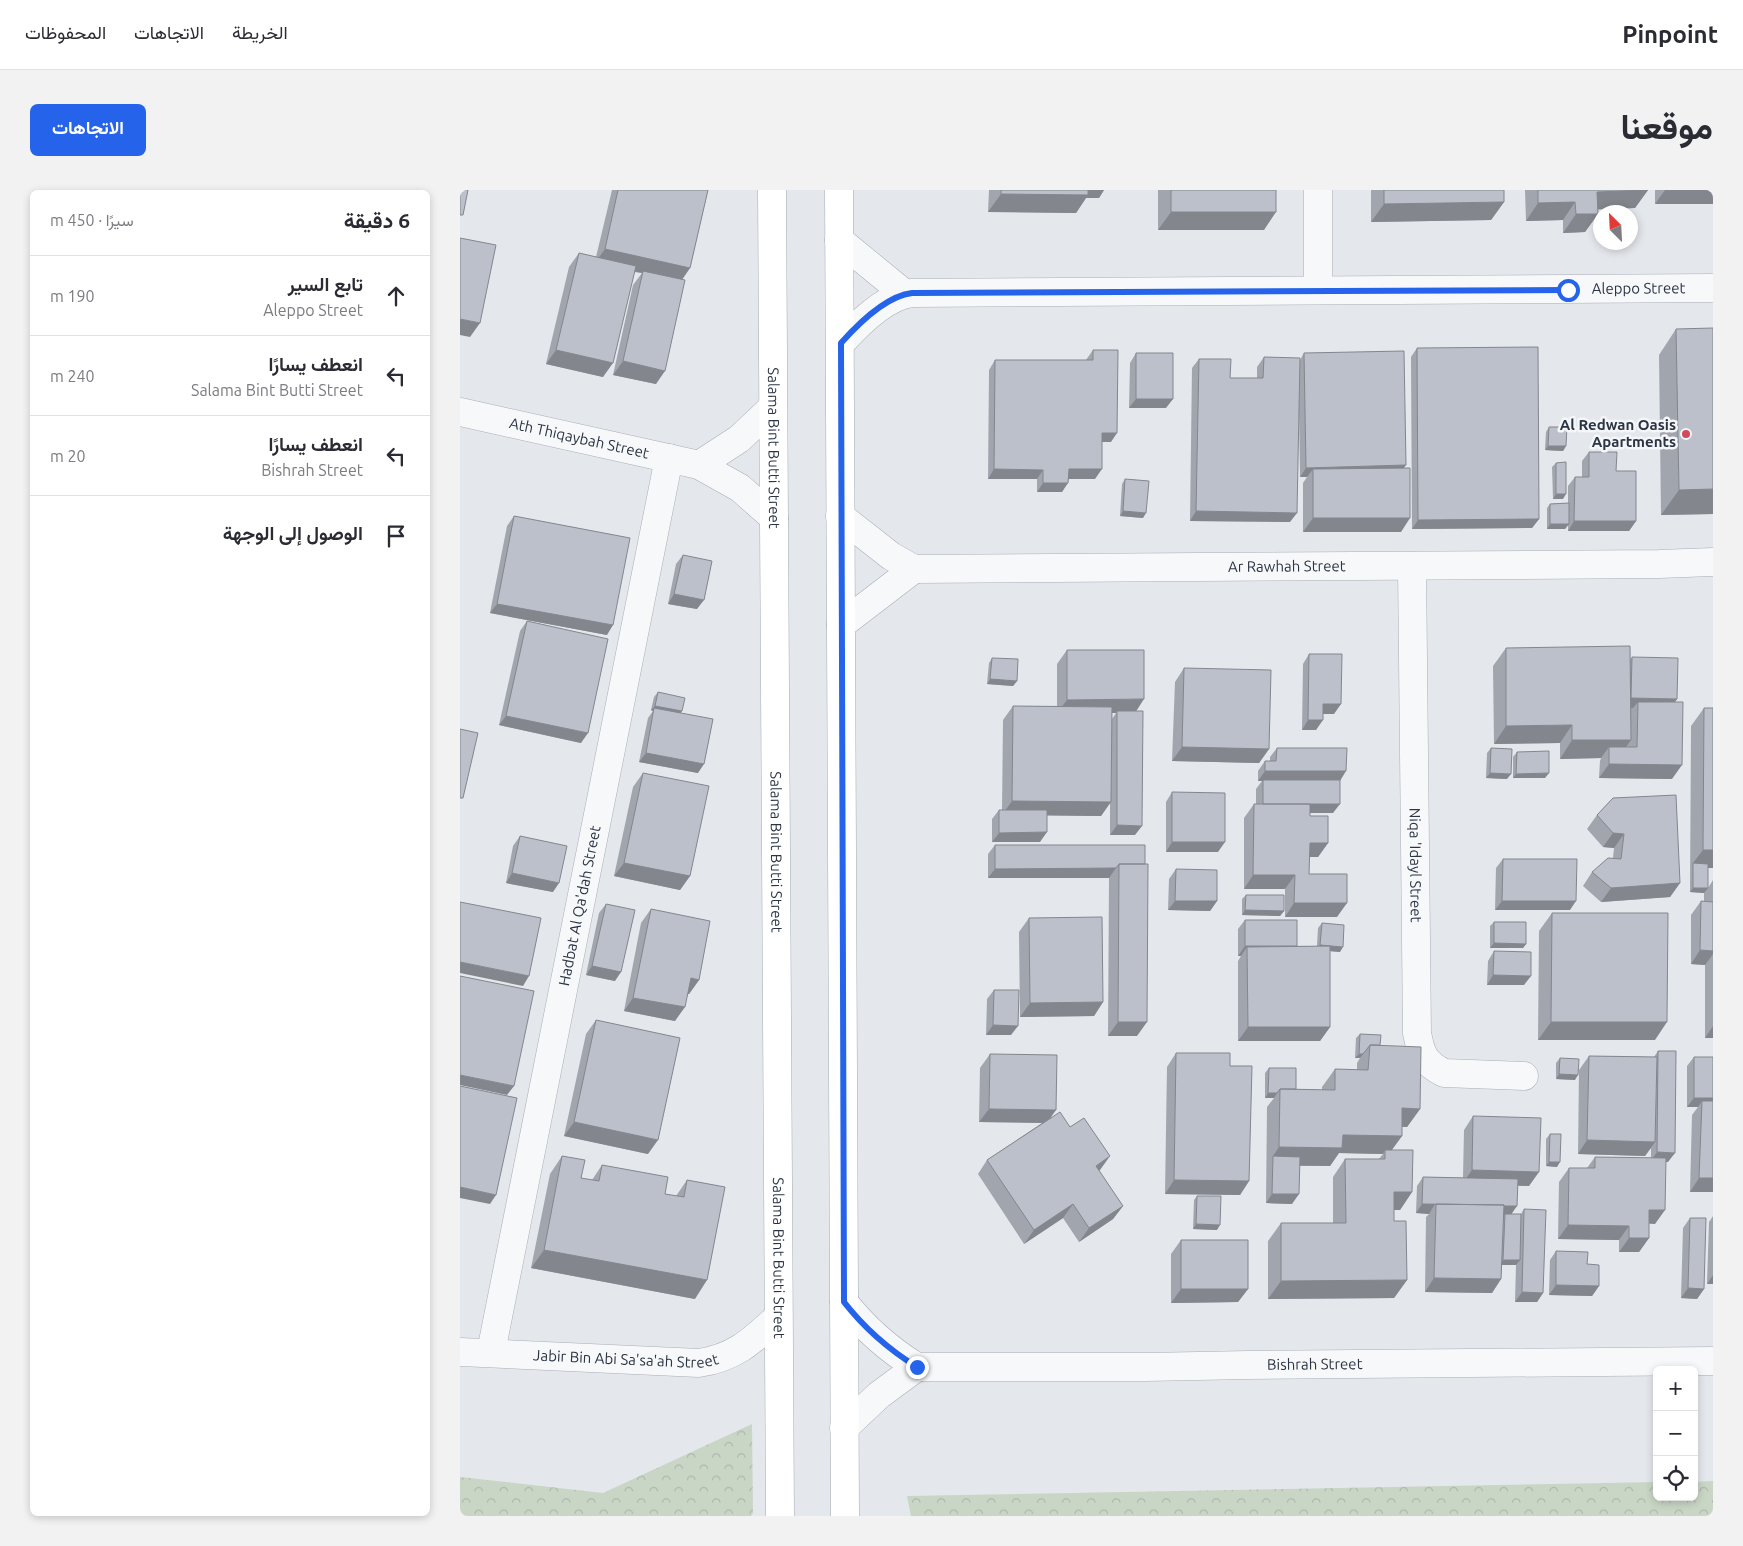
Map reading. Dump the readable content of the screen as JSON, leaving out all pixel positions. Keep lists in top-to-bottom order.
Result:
{
  "streets": {
    "main road": ["Salama Bint Butti Street"],
    "street": [
      "Aleppo Street",
      "Ath Thiqaybah Street",
      "Ar Rawhah Street",
      "Niqa 'Idayl Street",
      "Hadbat Al Qa'dah Street",
      "Jabir Bin Abi Sa'sa'ah Street",
      "Bishrah Street"
    ]
  },
  "crossings": [
    ["Ath Thiqaybah Street", "Salama Bint Butti Street"],
    ["Ath Thiqaybah Street", "Hadbat Al Qa'dah Street"],
    ["Salama Bint Butti Street", "Jabir Bin Abi Sa'sa'ah Street"],
    ["Ar Rawhah Street", "Niqa 'Idayl Street"],
    ["Hadbat Al Qa'dah Street", "Jabir Bin Abi Sa'sa'ah Street"]
  ],
  "places": ["Al Redwan Oasis Apartments"],
  "north": "top left",
  "page": {
    "header": "Pinpoint",
    "nav": ["الخريطة", "الاتجاهات", "المحفوظات"],
    "title": "موقعنا",
    "buttons": "الاتجاهات",
    "heading": ["6 دقيقة", "سيرًا · 450 m"],
    "list": [
      ["تابع السير", "Aleppo Street", "190 m"],
      ["انعطف يسارًا", "Salama Bint Butti Street", "240 m"],
      ["انعطف يسارًا", "Bishrah Street", "20 m"],
      "الوصول إلى الوجهة"
    ],
    "map_buttons": ["+", "−"]
  }
}
